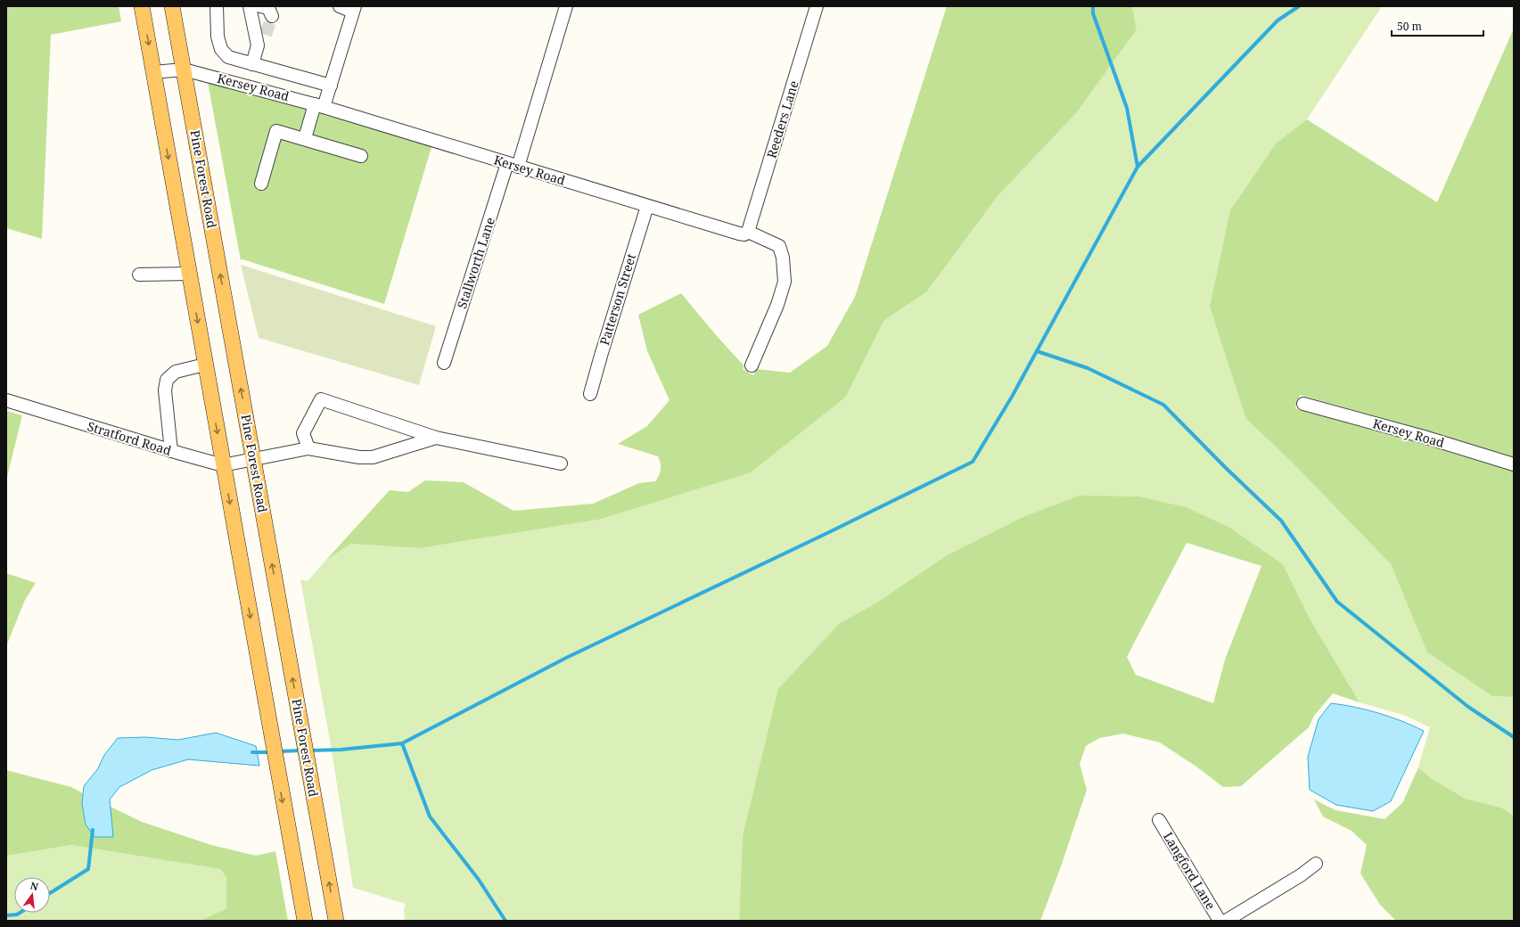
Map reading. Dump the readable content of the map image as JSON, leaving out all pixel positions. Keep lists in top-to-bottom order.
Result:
{
  "streets": {
    "main road": ["Pine Forest Road"],
    "street": [
      "Kersey Road",
      "Reeders Lane",
      "Stallworth Lane",
      "Patterson Street",
      "Stratford Road",
      "Langford Lane"
    ]
  },
  "crossings": [
    ["Kersey Road", "Reeders Lane"],
    ["Kersey Road", "Pine Forest Road"],
    ["Kersey Road", "Stallworth Lane"],
    ["Kersey Road", "Patterson Street"],
    ["Pine Forest Road", "Stratford Road"]
  ],
  "scale_bar": "50 m",
  "north": "top"
}
